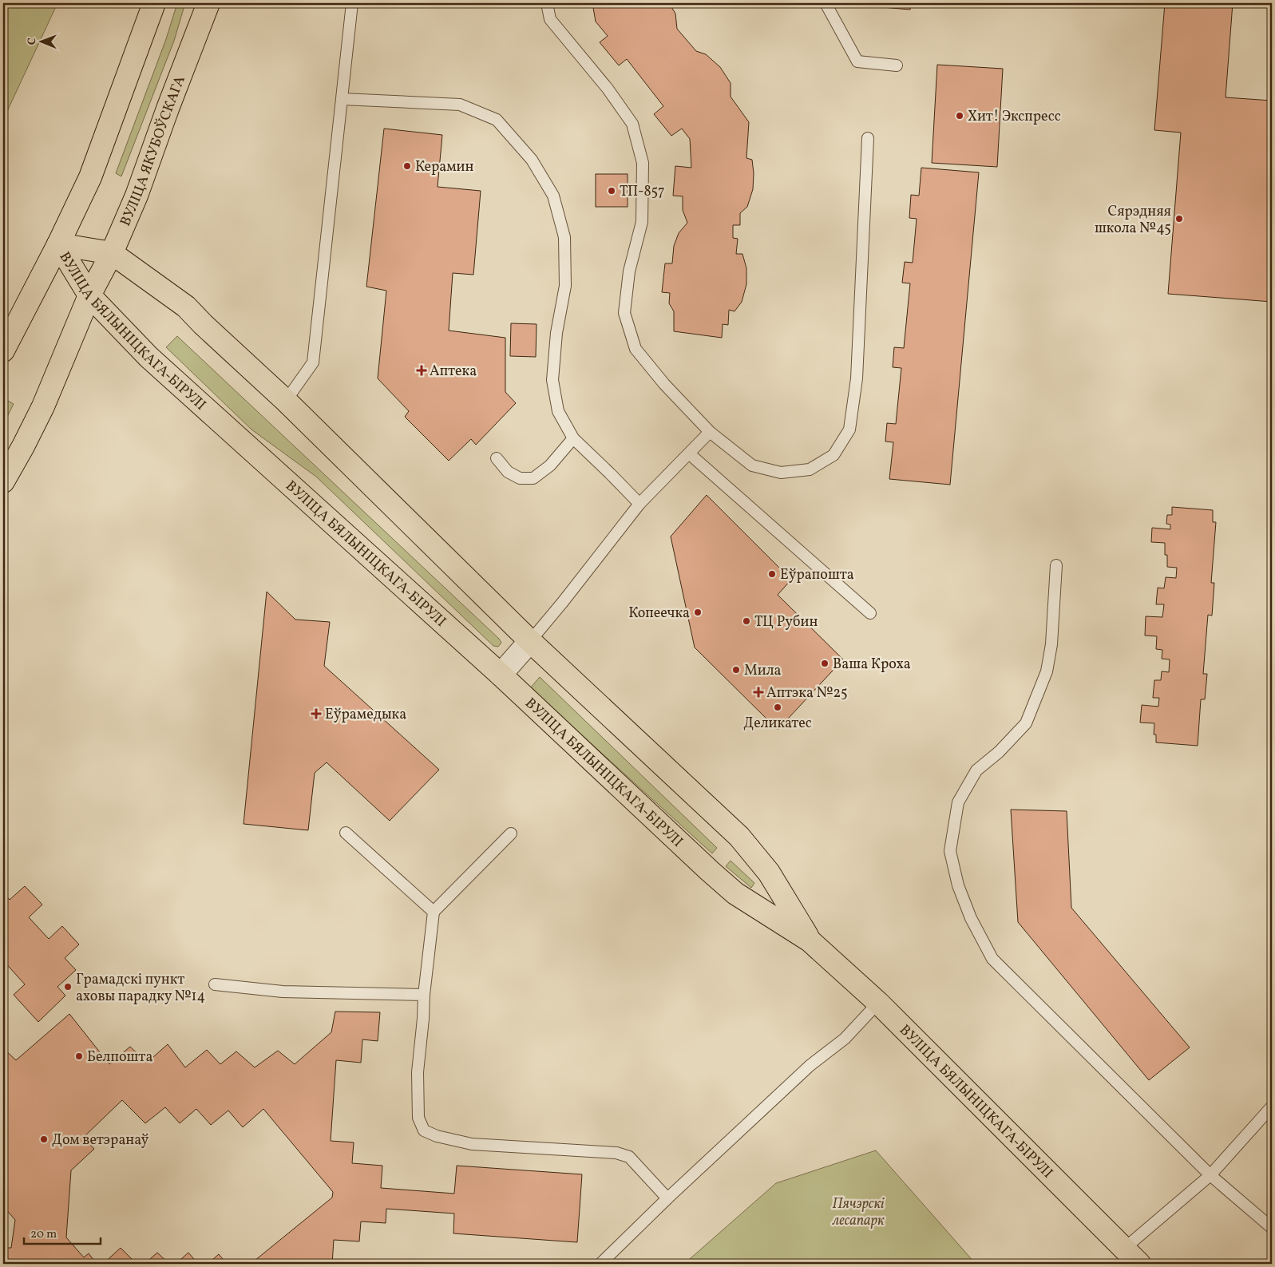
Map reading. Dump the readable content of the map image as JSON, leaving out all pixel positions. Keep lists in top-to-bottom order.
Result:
{
  "streets": {
    "main road": ["ВУЛІЦА ЯКУБОЎСКАГА", "ВУЛІЦА БЯЛЫНІЦКАГА-БІРУЛІ"]
  },
  "crossings": [
    ["ВУЛІЦА ЯКУБОЎСКАГА", "ВУЛІЦА БЯЛЫНІЦКАГА-БІРУЛІ"]
  ],
  "parks": ["Пячэрскі лесапарк"],
  "places": {
    "other": [
      "Хит! Экспресс",
      "Керамин",
      "ТП-857",
      "Сярэдняя школа №45",
      "Еўрапошта",
      "Копеечка",
      "ТЦ Рубин",
      "Ваша Кроха",
      "Мила",
      "Деликатес",
      "Грамадскі пункт аховы парадку №14",
      "Белпошта",
      "Дом ветэранаў"
    ],
    "health": ["Аптека", "Аптэка №25", "Еўрамедыка"]
  },
  "scale_bar": "20 m",
  "north": "left"
}
